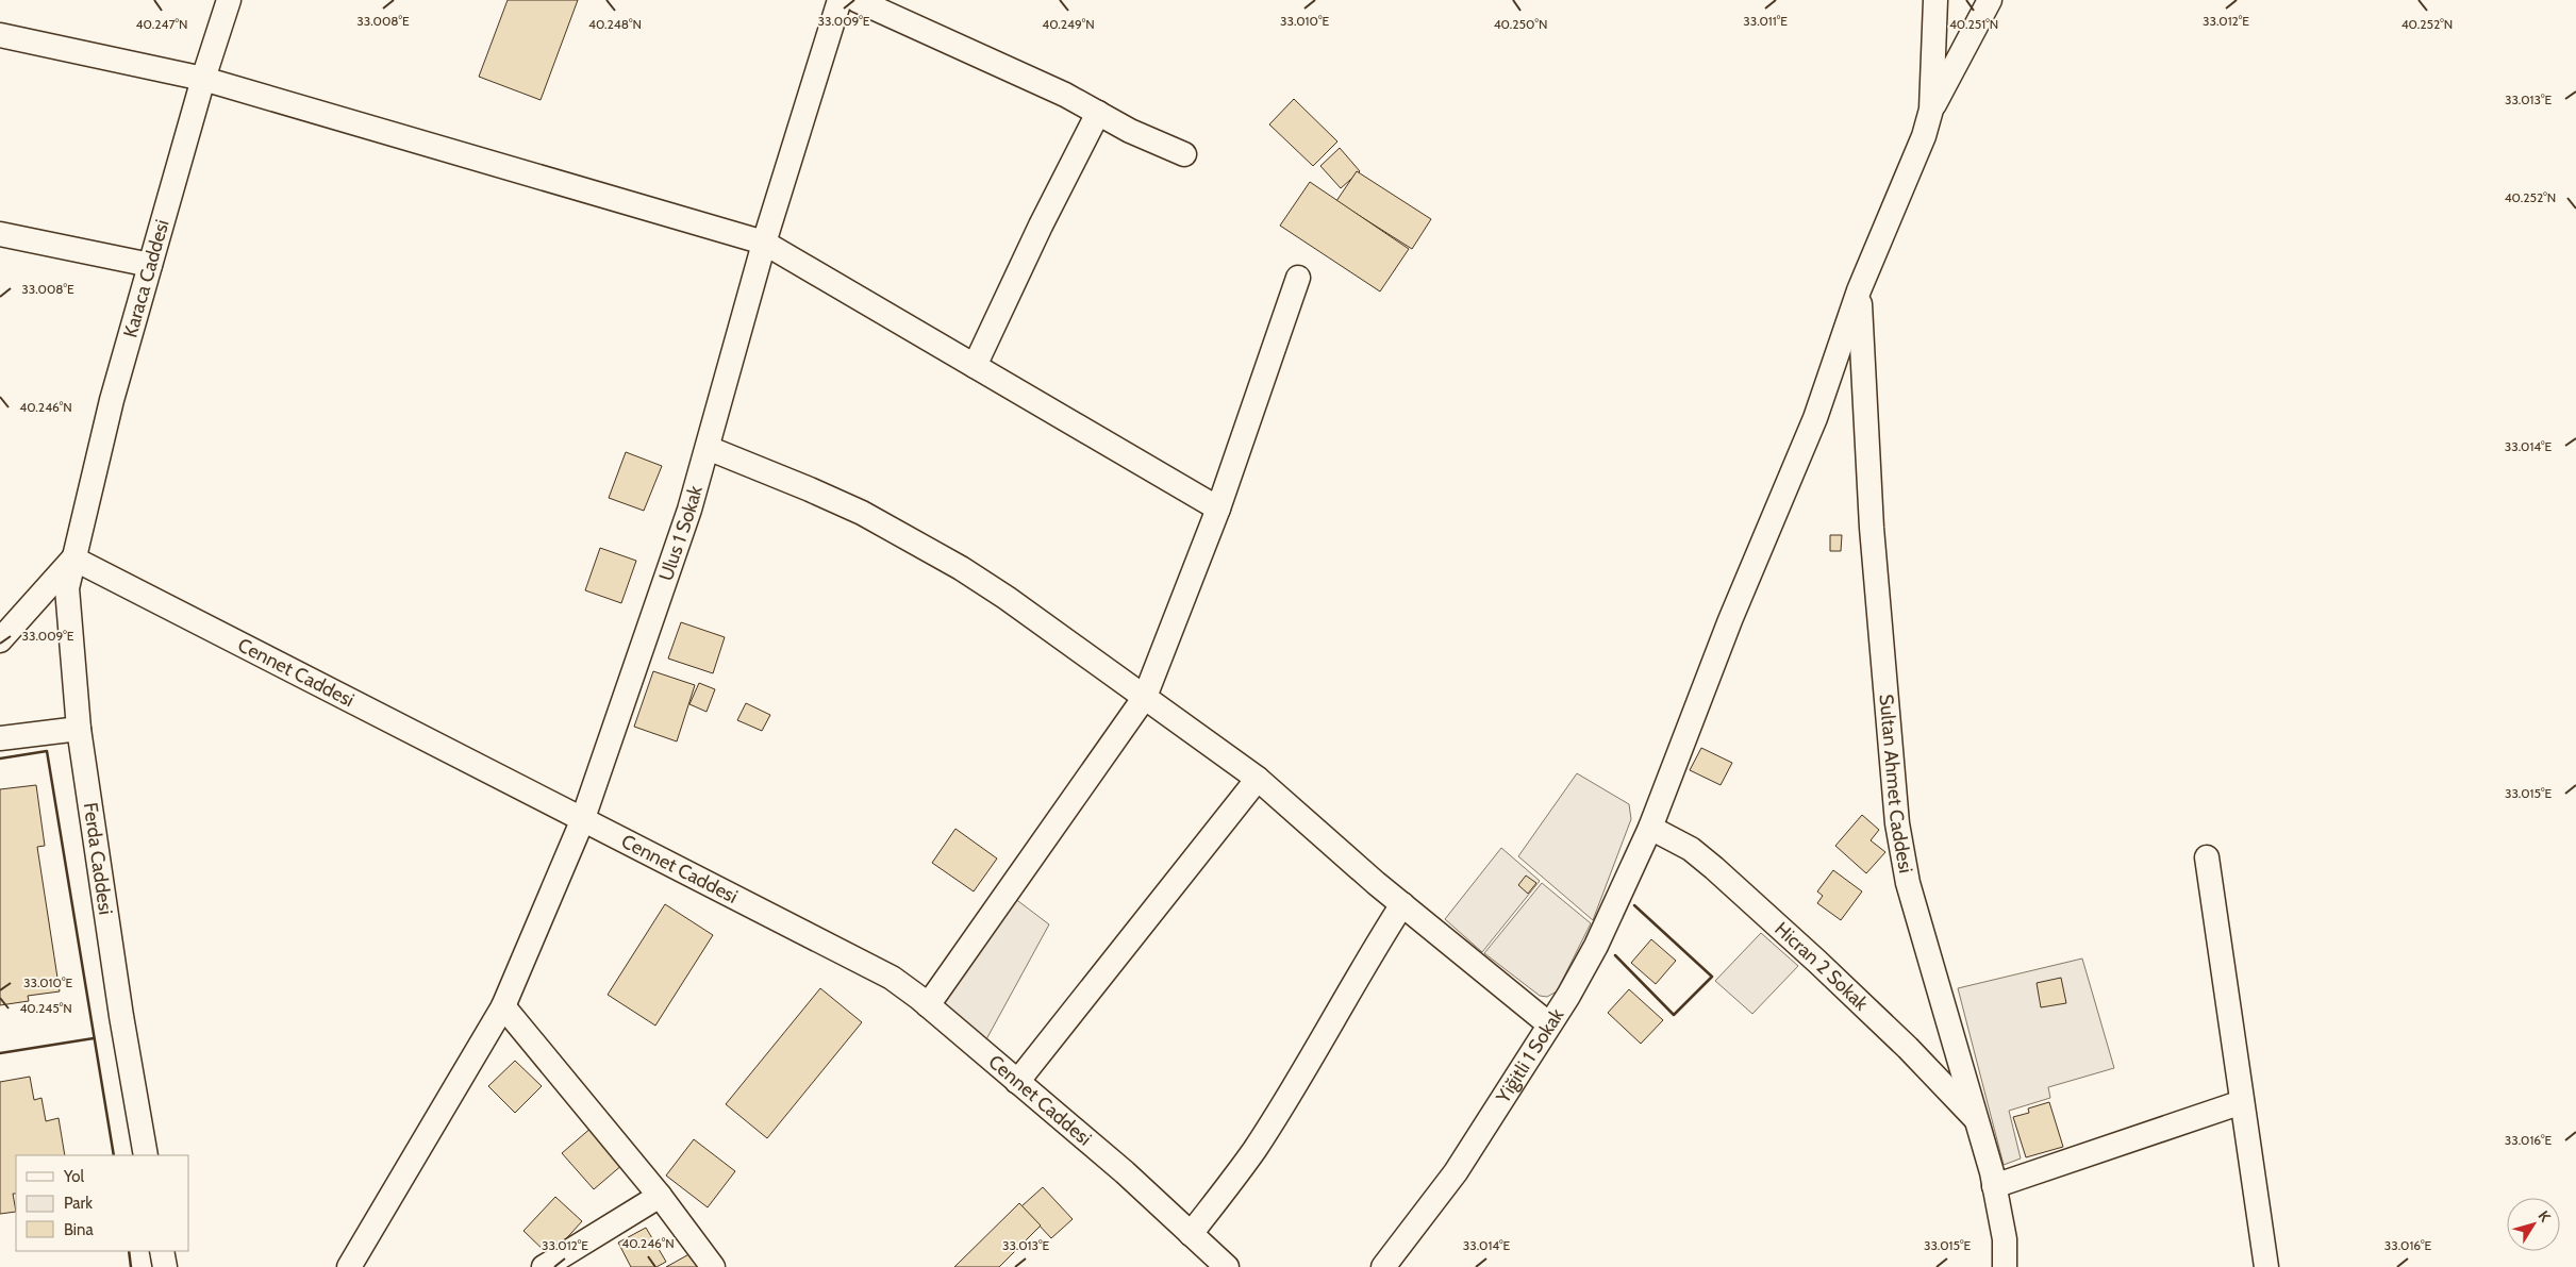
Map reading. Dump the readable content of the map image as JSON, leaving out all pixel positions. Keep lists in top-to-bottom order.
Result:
{
  "streets": {
    "street": [
      "Karaca Caddesi",
      "Ulus 1 Sokak",
      "Cennet Caddesi",
      "Sultan Ahmet Caddesi",
      "Ferda Caddesi",
      "Hicran 2 Sokak",
      "Yiğitli 1 Sokak"
    ]
  },
  "crossings": [
    ["Karaca Caddesi", "Cennet Caddesi"],
    ["Karaca Caddesi", "Ferda Caddesi"],
    ["Ulus 1 Sokak", "Cennet Caddesi"],
    ["Cennet Caddesi", "Ferda Caddesi"],
    ["Sultan Ahmet Caddesi", "Hicran 2 Sokak"],
    ["Sultan Ahmet Caddesi", "Yiğitli 1 Sokak"],
    ["Hicran 2 Sokak", "Yiğitli 1 Sokak"]
  ],
  "legend": ["Yol", "Park", "Bina"],
  "north": "top right",
  "coordinates": [
    "33.008°E",
    "33.010°E",
    "33.011°E",
    "33.012°E",
    "33.009°E",
    "40.247°N",
    "40.248°N",
    "40.249°N",
    "40.250°N",
    "40.251°N",
    "40.252°N",
    "33.013°E",
    "40.246°N",
    "33.014°E",
    "33.015°E",
    "40.245°N",
    "33.016°E"
  ]
}
